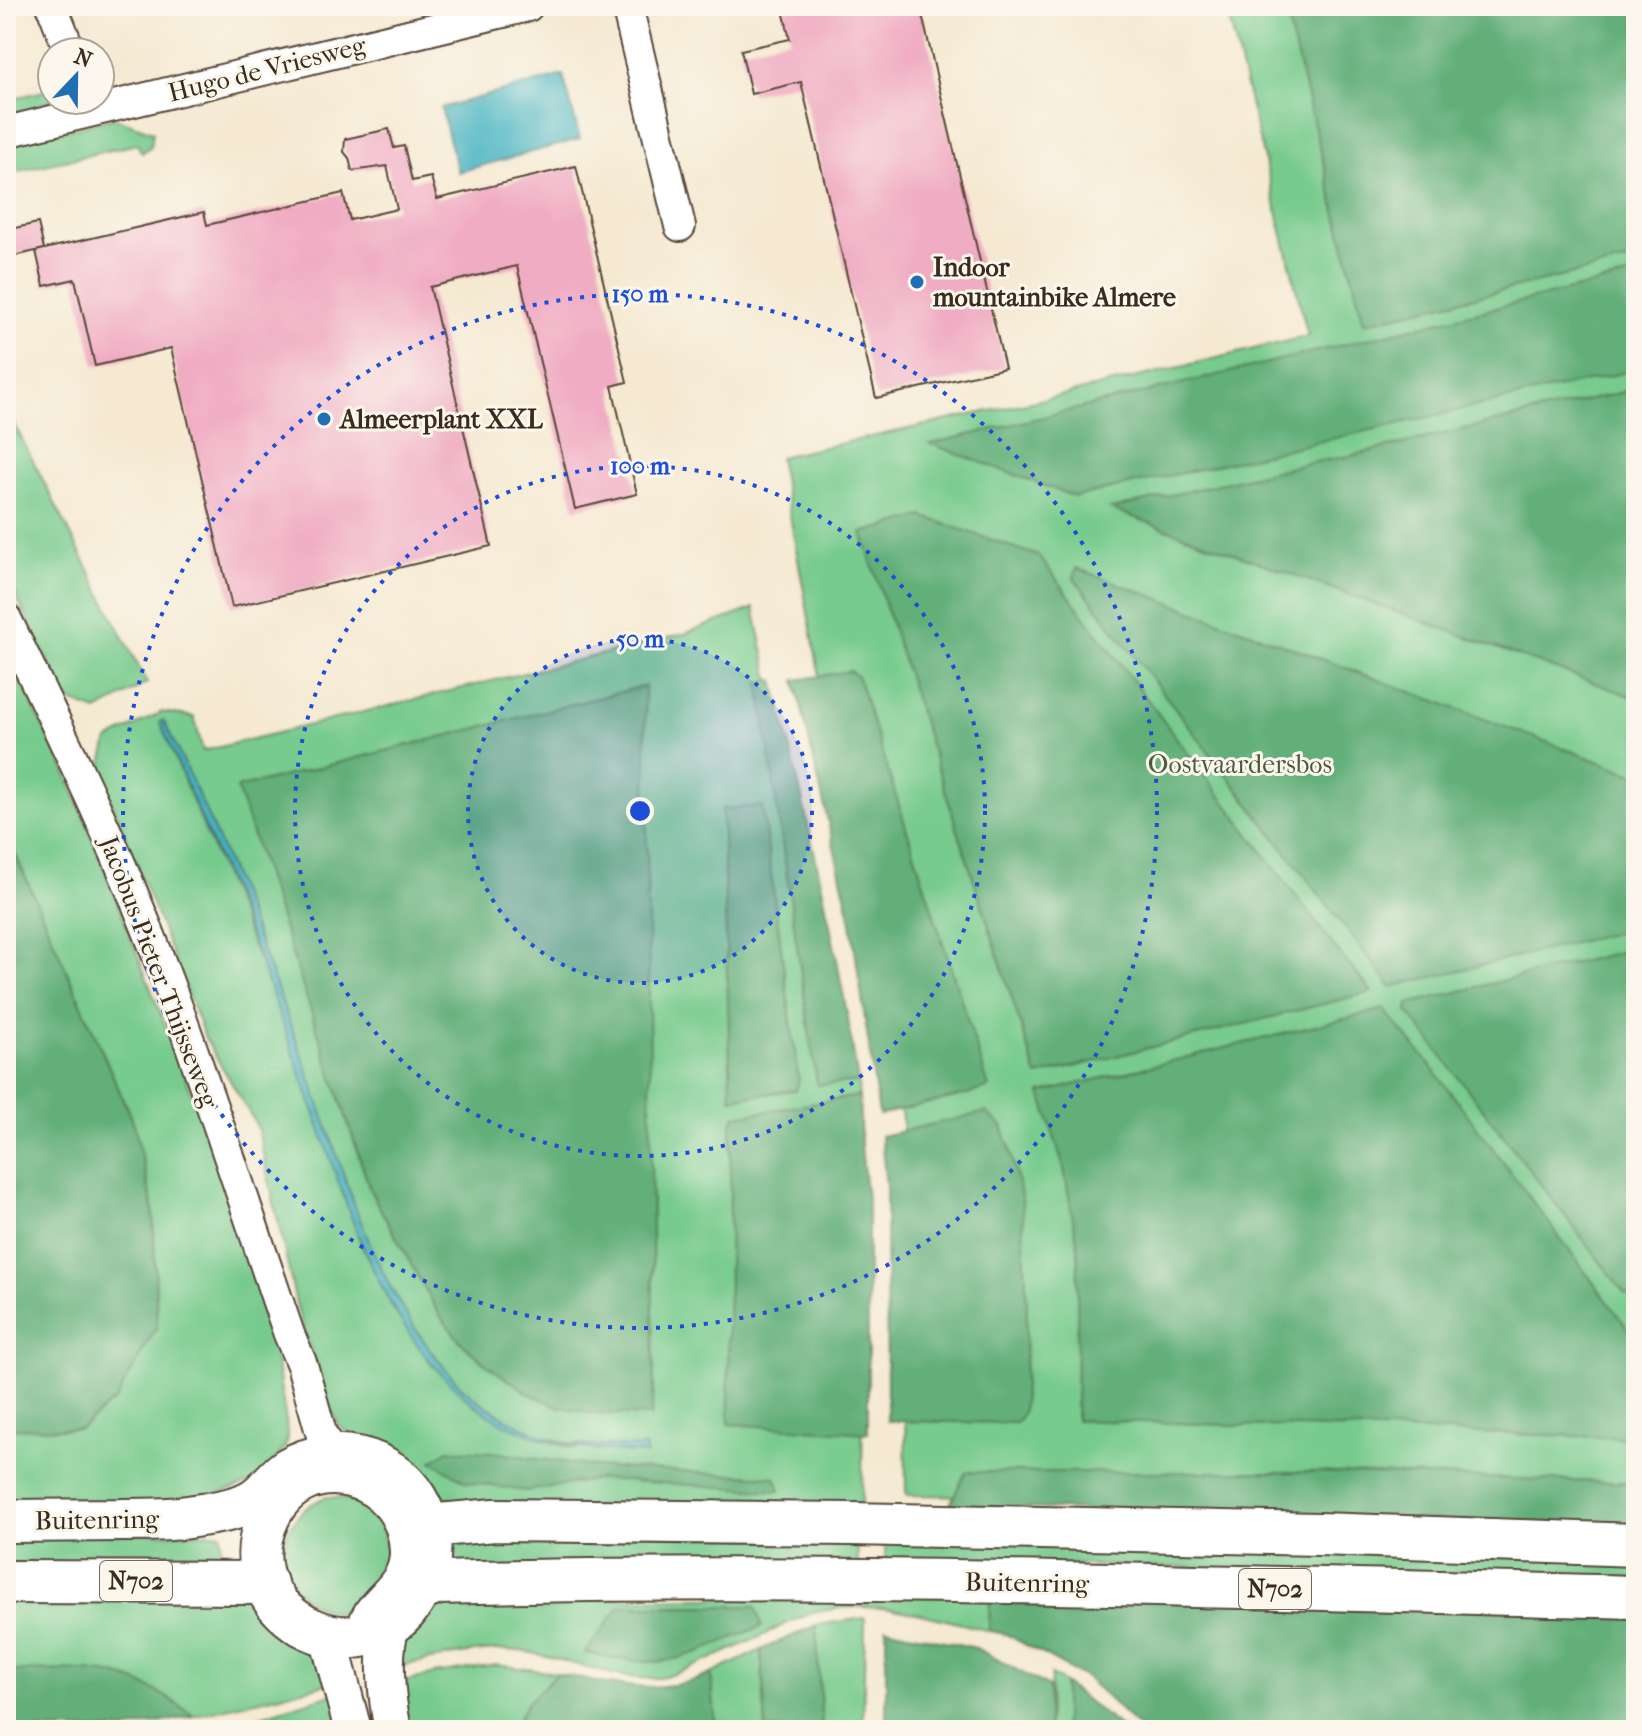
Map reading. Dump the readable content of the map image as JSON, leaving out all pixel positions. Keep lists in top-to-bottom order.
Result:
{
  "streets": {
    "highway": ["Buitenring", "N702"],
    "street": ["Hugo de Vriesweg", "Jacobus Pieter Thijsseweg"]
  },
  "crossings": [
    ["Jacobus Pieter Thijsseweg", "Buitenring"],
    ["Jacobus Pieter Thijsseweg", "N702"],
    ["Buitenring", "N702"]
  ],
  "parks": ["Oostvaardersbos"],
  "places": ["Indoor mountainbike Almere", "Almeerplant XXL"],
  "north": "top",
  "rings": ["150 m", "100 m", "50 m"]
}
